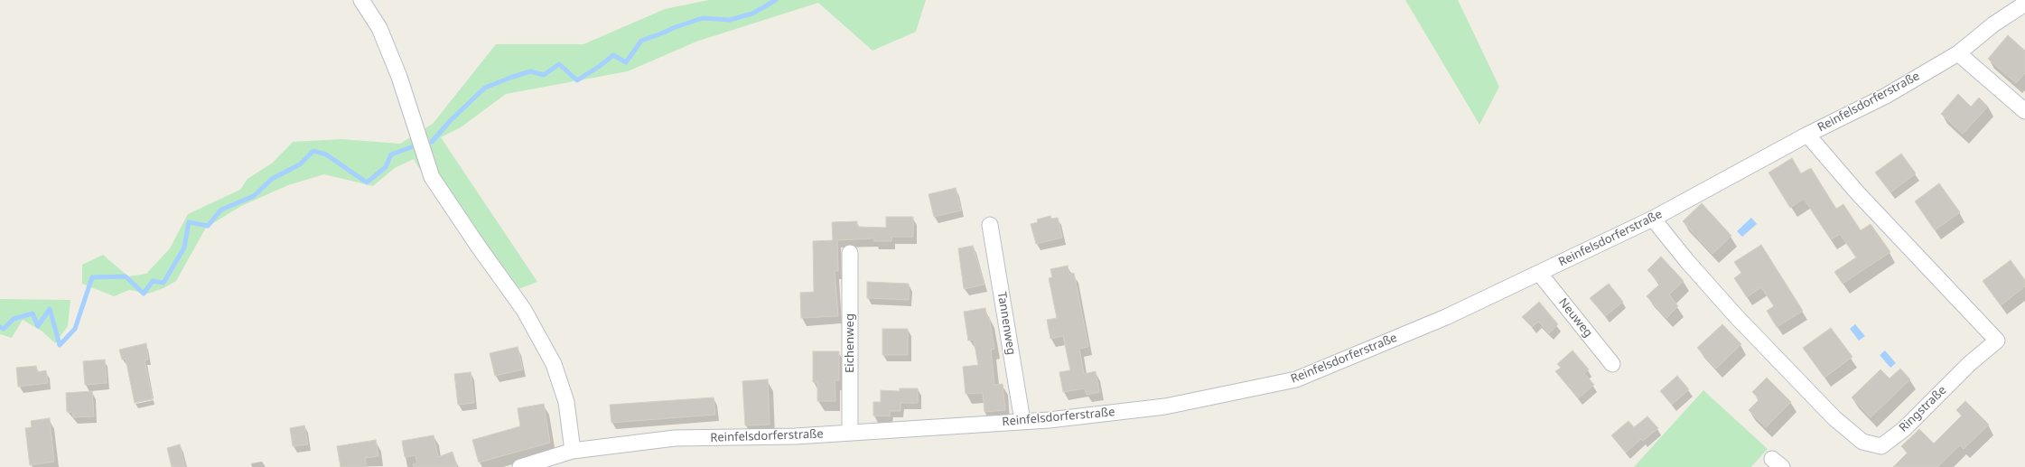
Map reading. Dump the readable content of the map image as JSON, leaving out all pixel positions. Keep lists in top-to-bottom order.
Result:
{
  "streets": {
    "street": [
      "Reinfelsdorferstraße",
      "Neuweg",
      "Tannenweg",
      "Eichenweg",
      "Ringstraße"
    ]
  },
  "crossings": [
    ["Reinfelsdorferstraße", "Neuweg"],
    ["Reinfelsdorferstraße", "Tannenweg"],
    ["Reinfelsdorferstraße", "Eichenweg"],
    ["Reinfelsdorferstraße", "Ringstraße"]
  ]
}
